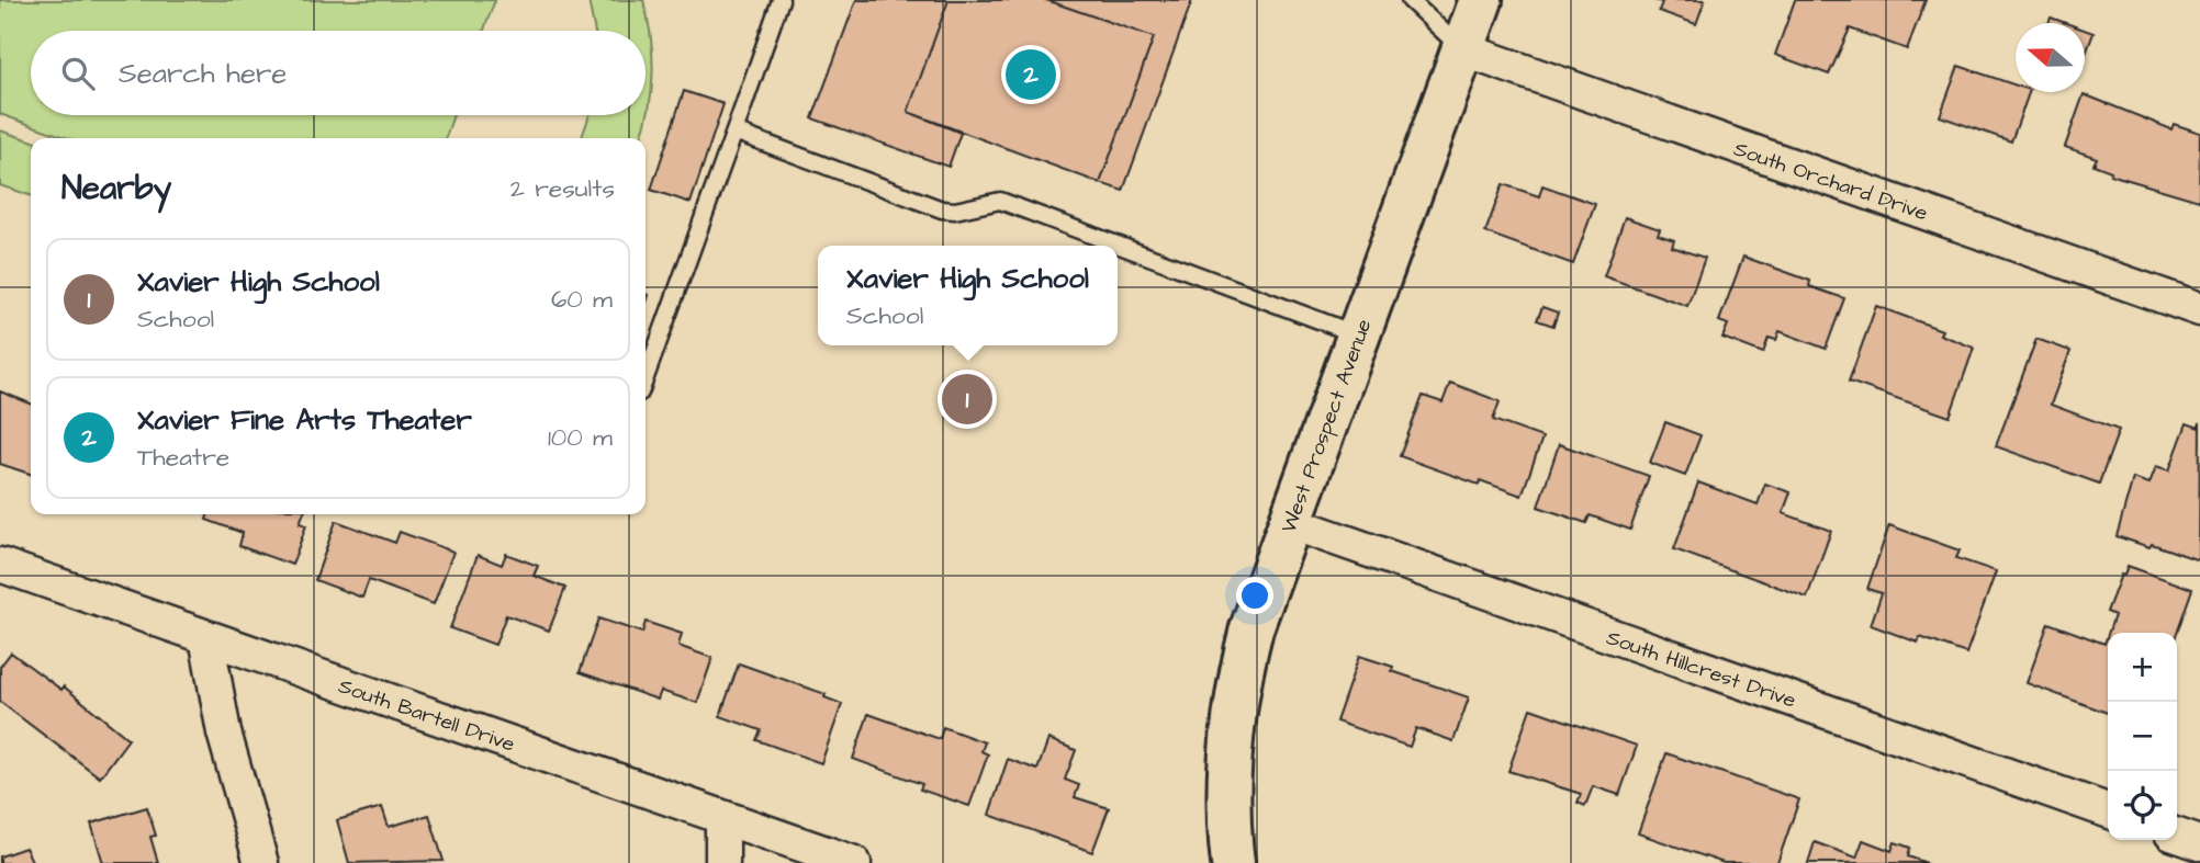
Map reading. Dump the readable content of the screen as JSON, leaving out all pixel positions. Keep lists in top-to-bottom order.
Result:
{
  "streets": {
    "main road": ["West Prospect Avenue"],
    "street": ["South Orchard Drive", "South Hillcrest Drive", "South Bartell Drive"]
  },
  "crossings": [
    ["South Orchard Drive", "West Prospect Avenue"],
    ["West Prospect Avenue", "South Hillcrest Drive"]
  ],
  "north": "left",
  "page": {
    "search": "Search here",
    "pins": ["2", "1"],
    "heading": ["Nearby", "2 results"],
    "list": [
      {
        "mark": "1",
        "name": "Xavier High School",
        "note": "School",
        "value": "60 m"
      },
      {
        "mark": "2",
        "name": "Xavier Fine Arts Theater",
        "note": "Theatre",
        "value": "100 m"
      }
    ],
    "popup": ["Xavier High School", "School"],
    "map_buttons": ["+", "−"]
  }
}
